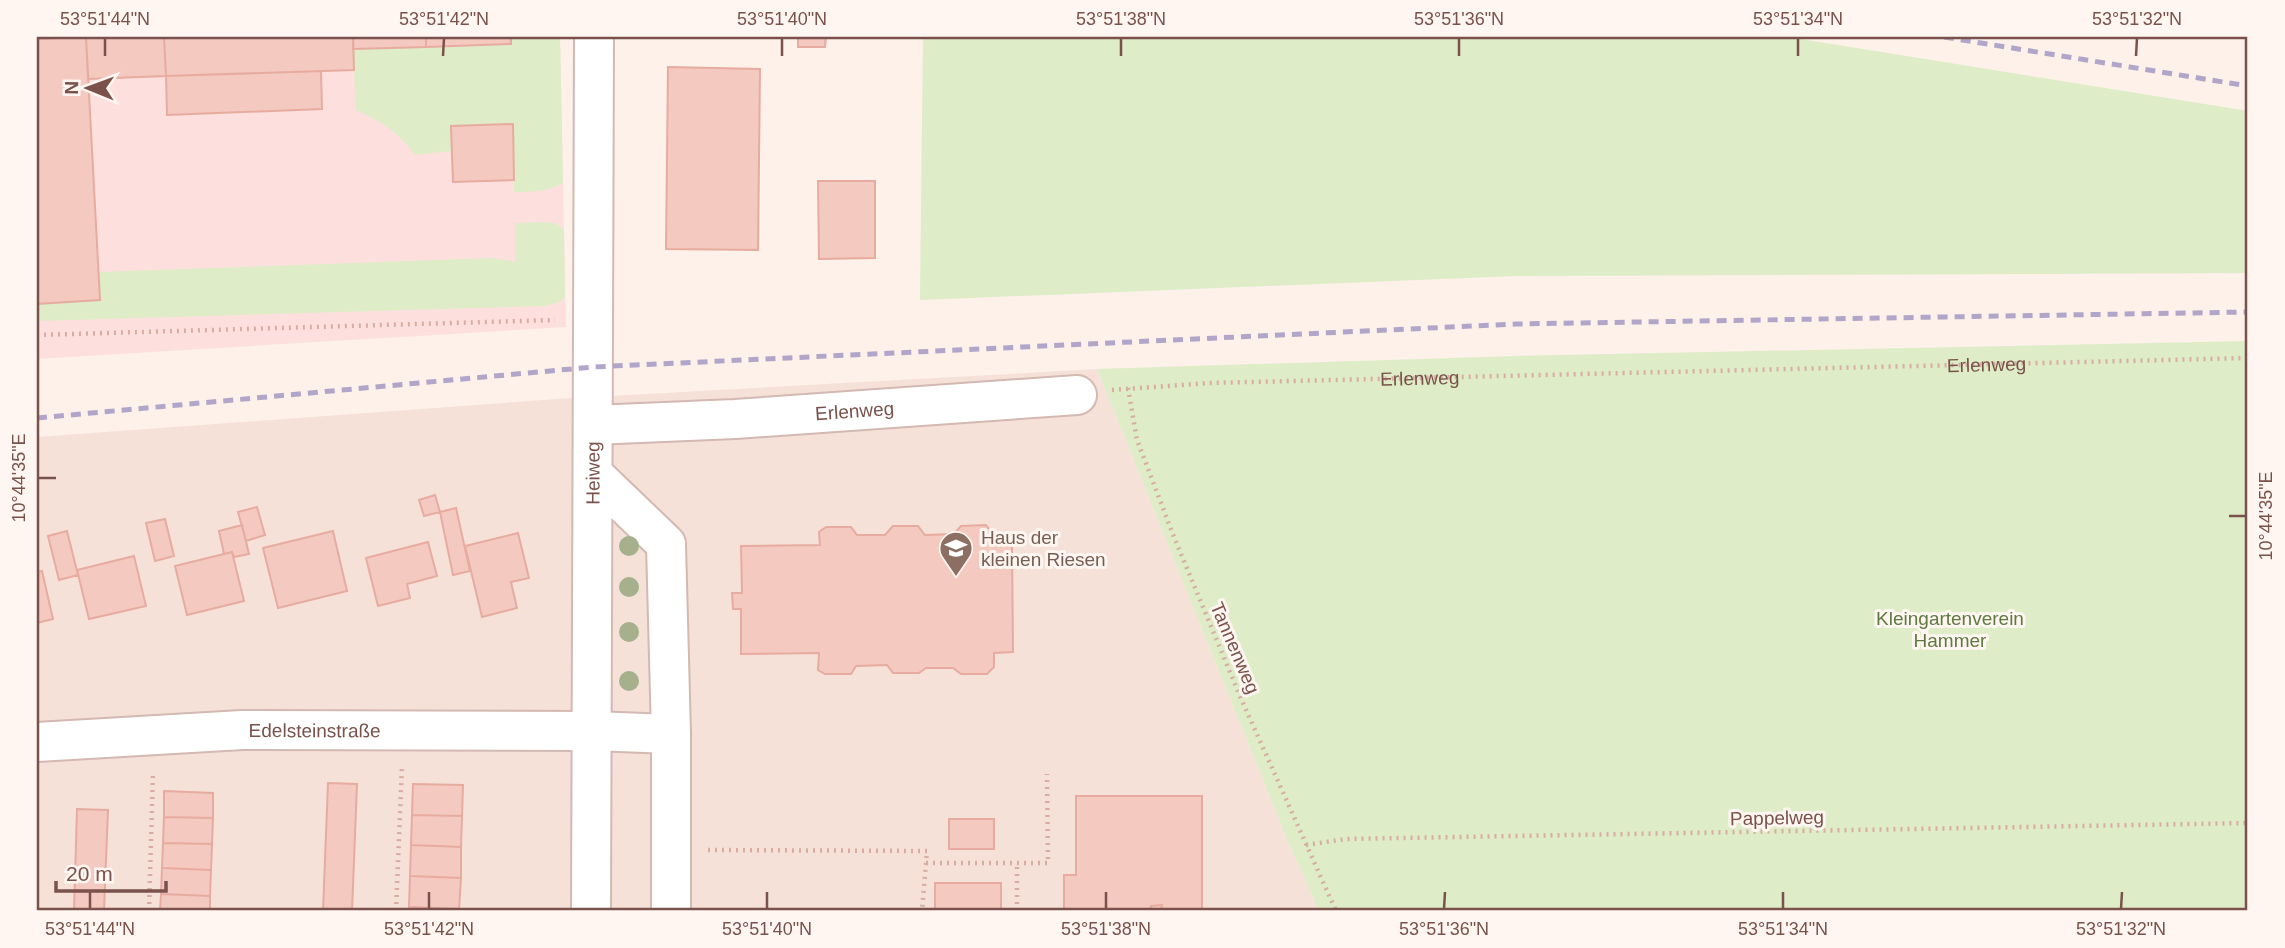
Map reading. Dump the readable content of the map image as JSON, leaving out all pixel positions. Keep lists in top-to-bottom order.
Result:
{
  "streets": {
    "street": ["Erlenweg", "Heiweg", "Edelsteinstraße"],
    "path": ["Tannenweg", "Pappelweg"]
  },
  "crossings": [
    ["Erlenweg", "Heiweg"],
    ["Erlenweg", "Tannenweg"],
    ["Heiweg", "Edelsteinstraße"],
    ["Tannenweg", "Pappelweg"]
  ],
  "parks": ["Kleingartenverein Hammer"],
  "places": {
    "school or university": ["Haus der kleinen Riesen"]
  },
  "scale_bar": "20 m",
  "north": "left",
  "coordinates": [
    "53°51'44\"N",
    "53°51'42\"N",
    "53°51'40\"N",
    "53°51'38\"N",
    "53°51'36\"N",
    "53°51'34\"N",
    "53°51'32\"N",
    "10°44'35\"E"
  ]
}
